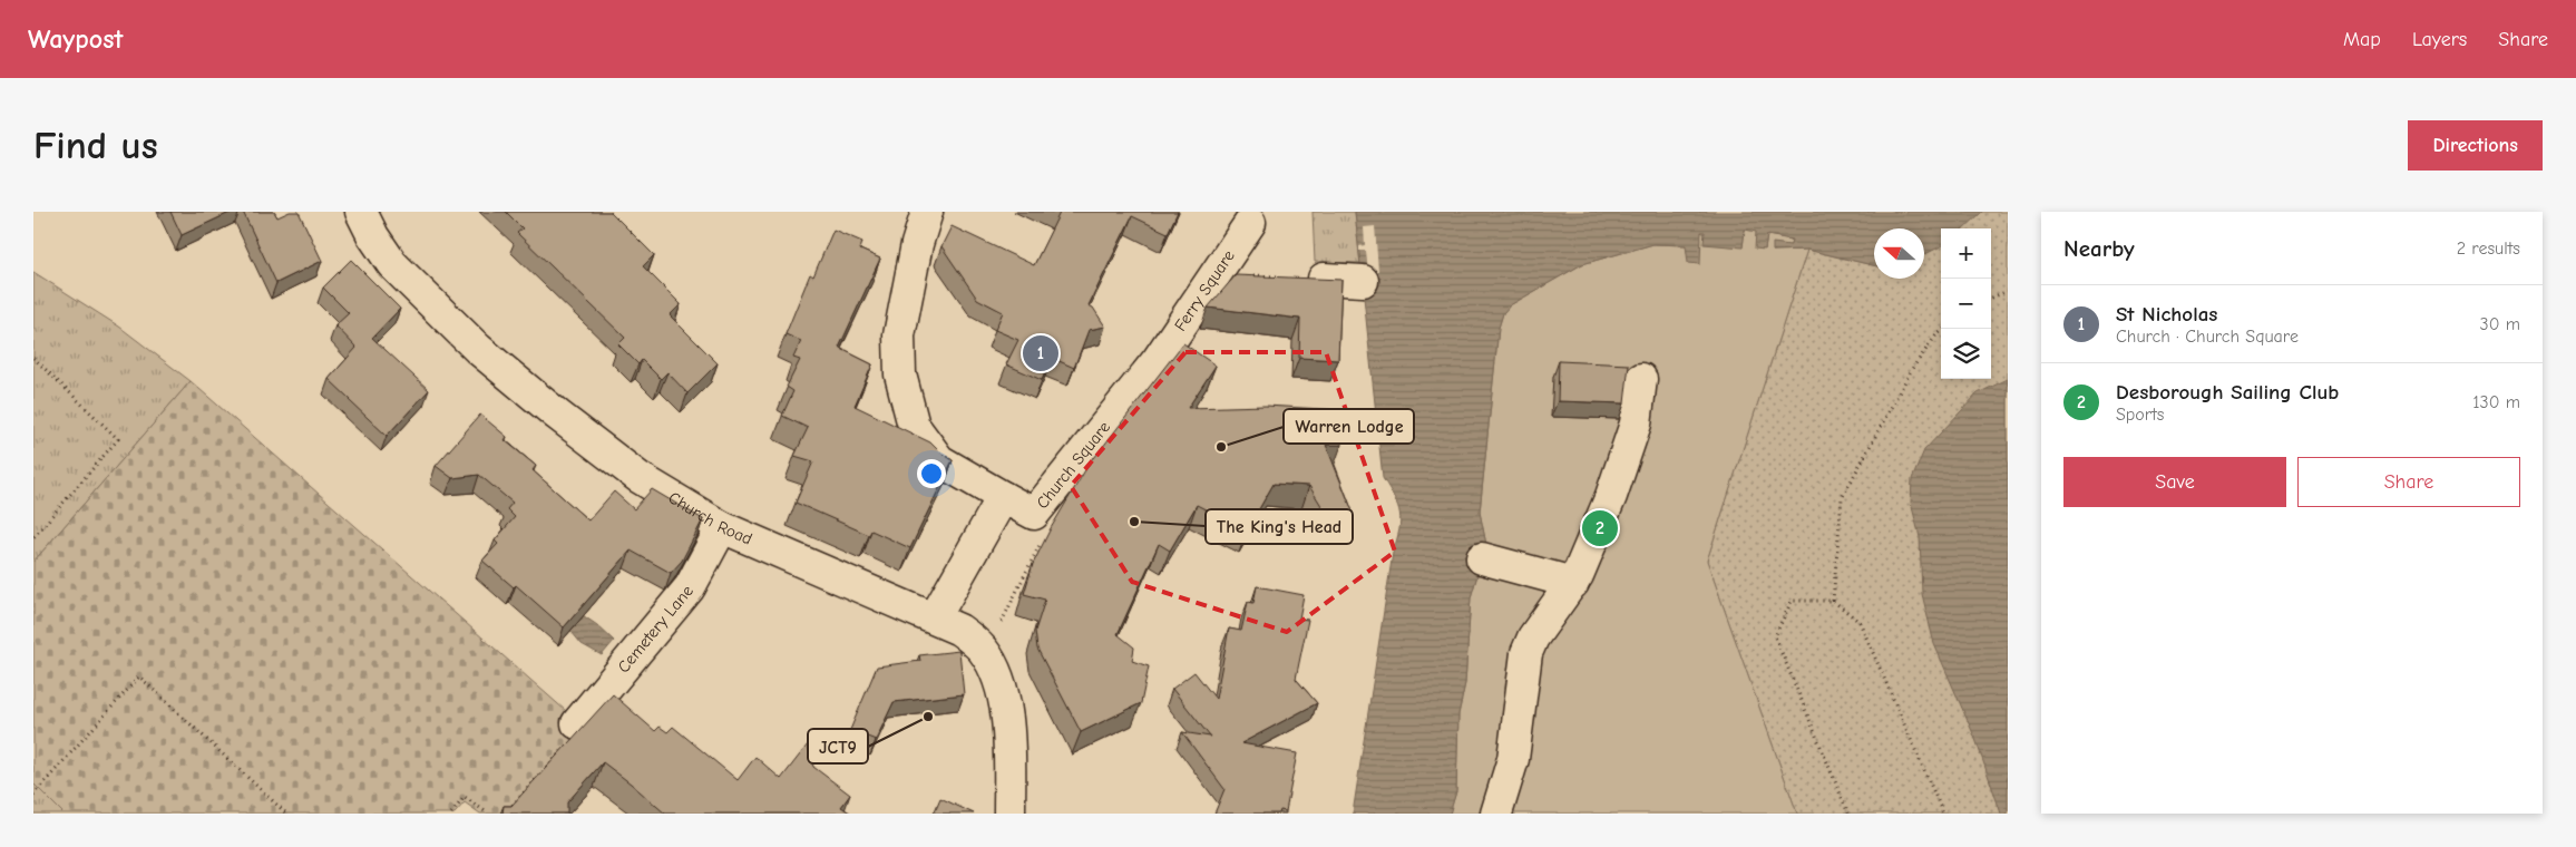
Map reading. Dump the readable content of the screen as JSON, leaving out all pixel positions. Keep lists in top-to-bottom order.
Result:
{
  "streets": {
    "street": [
      "Ferry Square",
      "Church Square",
      "Church Road",
      "Cemetery Lane"
    ]
  },
  "crossings": [
    ["Ferry Square", "Church Square"],
    ["Church Road", "Cemetery Lane"]
  ],
  "places": ["Warren Lodge", "The King's Head", "JCT9"],
  "north": "left",
  "page": {
    "header": "Waypost",
    "nav": ["Map", "Layers", "Share"],
    "buttons": [
      "Directions",
      ["Save", "Share"]
    ],
    "title": "Find us",
    "heading": ["Nearby", "2 results"],
    "map_buttons": ["+", "−"],
    "list": [
      {
        "mark": "1",
        "name": "St Nicholas",
        "note": "Church · Church Square",
        "value": "30 m"
      },
      {
        "mark": "2",
        "name": "Desborough Sailing Club",
        "note": "Sports",
        "value": "130 m"
      }
    ],
    "pins": ["1", "2"]
  }
}
